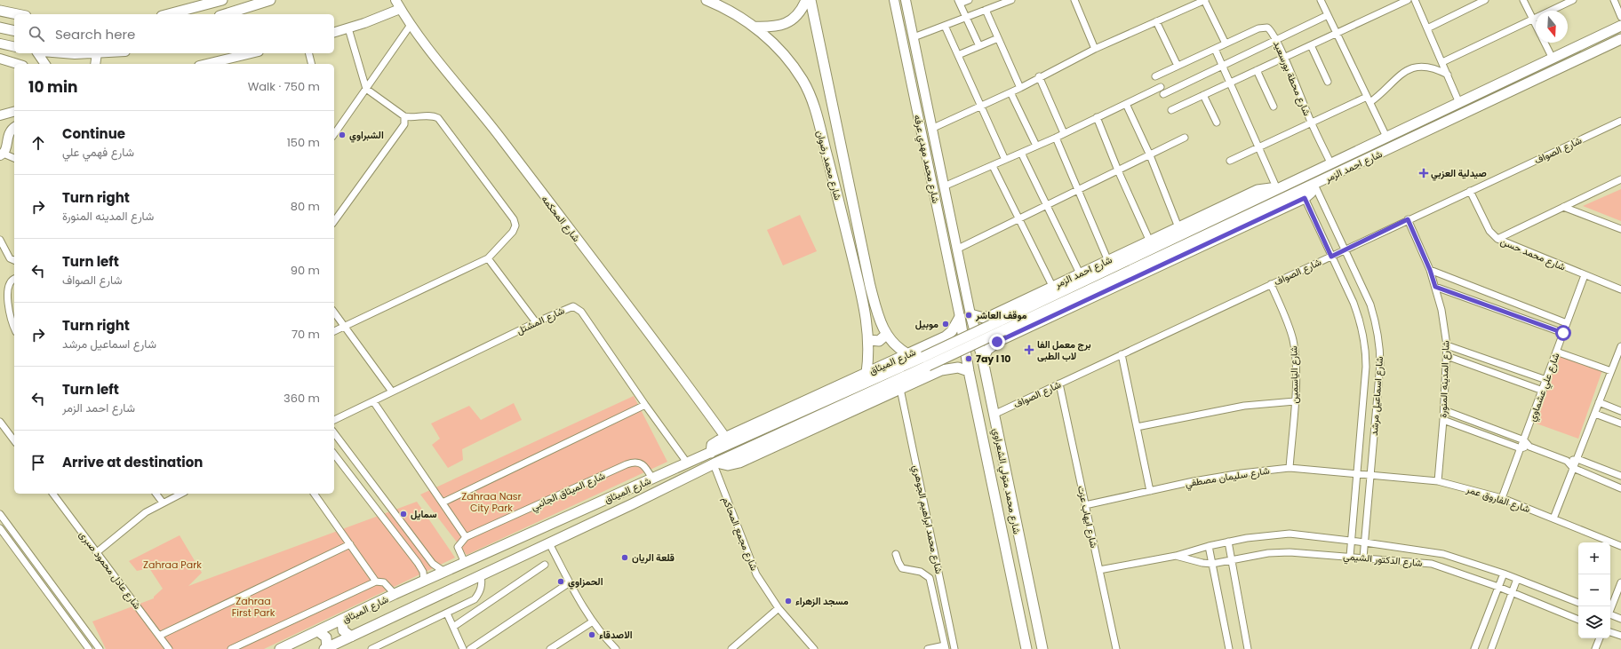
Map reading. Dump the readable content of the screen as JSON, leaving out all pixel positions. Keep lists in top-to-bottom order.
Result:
{
  "streets": {
    "main road": [
      "شارع محمد رضوان",
      "شارع احمد الزمر",
      "شارع الميثاق",
      "شارع محمد متولي الشعراوي"
    ],
    "street": [
      "شارع محطة بورسعيد",
      "شارع الصواف",
      "شارع محمد مهدي عرفه",
      "شارع المحكمه",
      "شارع محمد حسن",
      "شارع المشتل",
      "شارع الياسمين",
      "شارع المدينه المنورة",
      "شارع علي عشماوي",
      "شارع اسماعيل مرشد",
      "شارع سليمان مصطفي",
      "شارع الميثاق الجانبي",
      "شارع الفاروق عمر",
      "شارع ايهاب عزت",
      "شارع محمد ابراهيم الجوهري",
      "شارع مجمع المحاكم",
      "شارع الدكتور الشيمي",
      "شارع عادل محمود صبرى"
    ]
  },
  "crossings": [
    ["شارع محطة بورسعيد", "شارع احمد الزمر"],
    ["شارع الصواف", "شارع محمد حسن"],
    ["شارع الصواف", "شارع الياسمين"],
    ["شارع الصواف", "شارع المدينه المنورة"],
    ["شارع الصواف", "شارع اسماعيل مرشد"],
    ["شارع الصواف", "شارع محمد متولي الشعراوي"],
    ["شارع الصواف", "شارع ايهاب عزت"],
    ["شارع محمد مهدي عرفه", "شارع احمد الزمر"],
    ["شارع محمد مهدي عرفه", "شارع الميثاق"],
    ["شارع محمد مهدي عرفه", "شارع محمد متولي الشعراوي"],
    ["شارع محمد رضوان", "شارع الميثاق"],
    ["شارع احمد الزمر", "شارع الميثاق"],
    ["شارع احمد الزمر", "شارع اسماعيل مرشد"],
    ["شارع احمد الزمر", "شارع محمد متولي الشعراوي"],
    ["شارع المحكمه", "شارع الميثاق"],
    ["شارع محمد حسن", "شارع علي عشماوي"],
    ["شارع المشتل", "شارع الميثاق"],
    ["شارع الميثاق", "شارع اسماعيل مرشد"],
    ["شارع الميثاق", "شارع محمد متولي الشعراوي"],
    ["شارع الميثاق", "شارع الميثاق الجانبي"],
    ["شارع الميثاق", "شارع مجمع المحاكم"],
    ["شارع الياسمين", "شارع سليمان مصطفي"],
    ["شارع المدينه المنورة", "شارع الفاروق عمر"],
    ["شارع علي عشماوي", "شارع الفاروق عمر"],
    ["شارع اسماعيل مرشد", "شارع سليمان مصطفي"],
    ["شارع اسماعيل مرشد", "شارع الفاروق عمر"],
    ["شارع اسماعيل مرشد", "شارع الدكتور الشيمي"],
    ["شارع سليمان مصطفي", "شارع الفاروق عمر"],
    ["شارع سليمان مصطفي", "شارع ايهاب عزت"],
    ["شارع ايهاب عزت", "شارع الدكتور الشيمي"]
  ],
  "parks": ["Zahraa Nasr City Park", "Zahraa Park", "Zahraa First Park"],
  "places": {
    "other": [
      "الشبراوي",
      "موقف العاشر",
      "موبيل",
      "7ay l 10",
      "سمايل",
      "قلعة الريان",
      "الحمزاوي",
      "مسجد الزهراء",
      "الاصدقاء"
    ],
    "health": ["صيدلية العزبي", "برج معمل الفا لاب الطبى"]
  },
  "north": "bottom",
  "page": {
    "search": "Search here",
    "heading": ["10 min", "Walk · 750 m"],
    "list": [
      ["Continue", "شارع فهمي علي", "150 m"],
      ["Turn right", "شارع المدينه المنورة", "80 m"],
      ["Turn left", "شارع الصواف", "90 m"],
      ["Turn right", "شارع اسماعيل مرشد", "70 m"],
      ["Turn left", "شارع احمد الزمر", "360 m"],
      "Arrive at destination"
    ],
    "map_buttons": ["+", "−"]
  }
}
